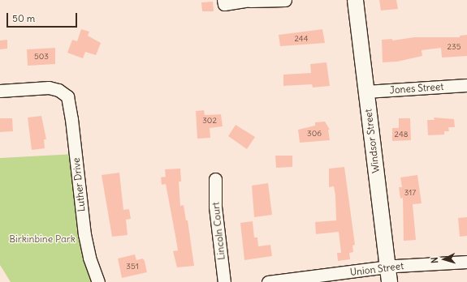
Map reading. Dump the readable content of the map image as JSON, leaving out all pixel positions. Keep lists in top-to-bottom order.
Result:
{
  "streets": {
    "main road": ["Windsor Street"],
    "street": [
      "Jones Street",
      "Luther Drive",
      "Lincoln Court",
      "Union Street"
    ]
  },
  "crossings": [
    ["Jones Street", "Windsor Street"],
    ["Windsor Street", "Union Street"]
  ],
  "parks": ["Birkinbine Park"],
  "house_numbers": [
    "244",
    "235",
    "503",
    "302",
    "306",
    "248",
    "317",
    "351"
  ],
  "scale_bar": "50 m",
  "north": "left"
}
